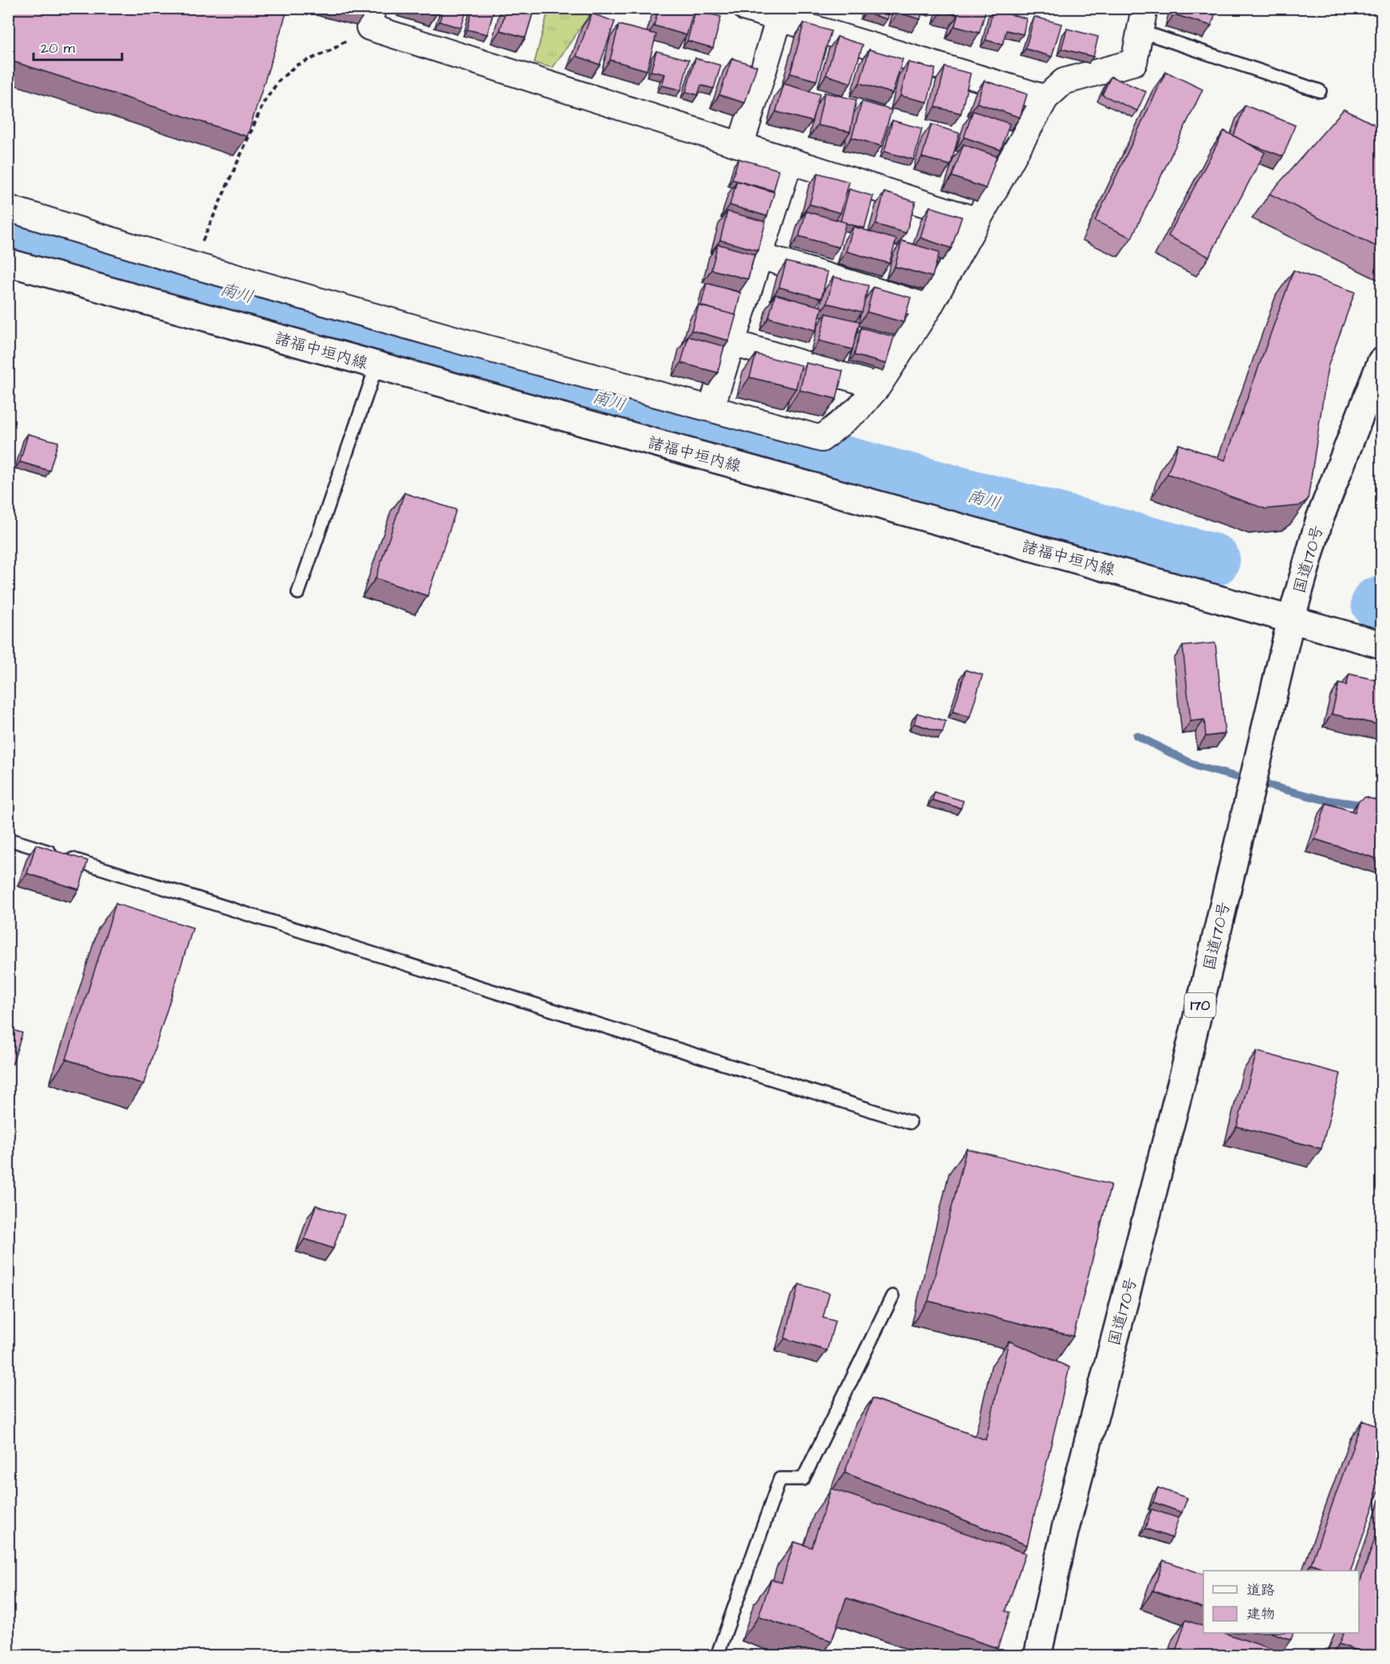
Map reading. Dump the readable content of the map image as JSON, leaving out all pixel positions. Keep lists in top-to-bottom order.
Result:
{
  "streets": {
    "main road": ["諸福中垣内線", "国道170号", "170"]
  },
  "crossings": [
    ["諸福中垣内線", "国道170号"]
  ],
  "water": ["南川"],
  "legend": ["道路", "建物"],
  "scale_bar": "20 m"
}
